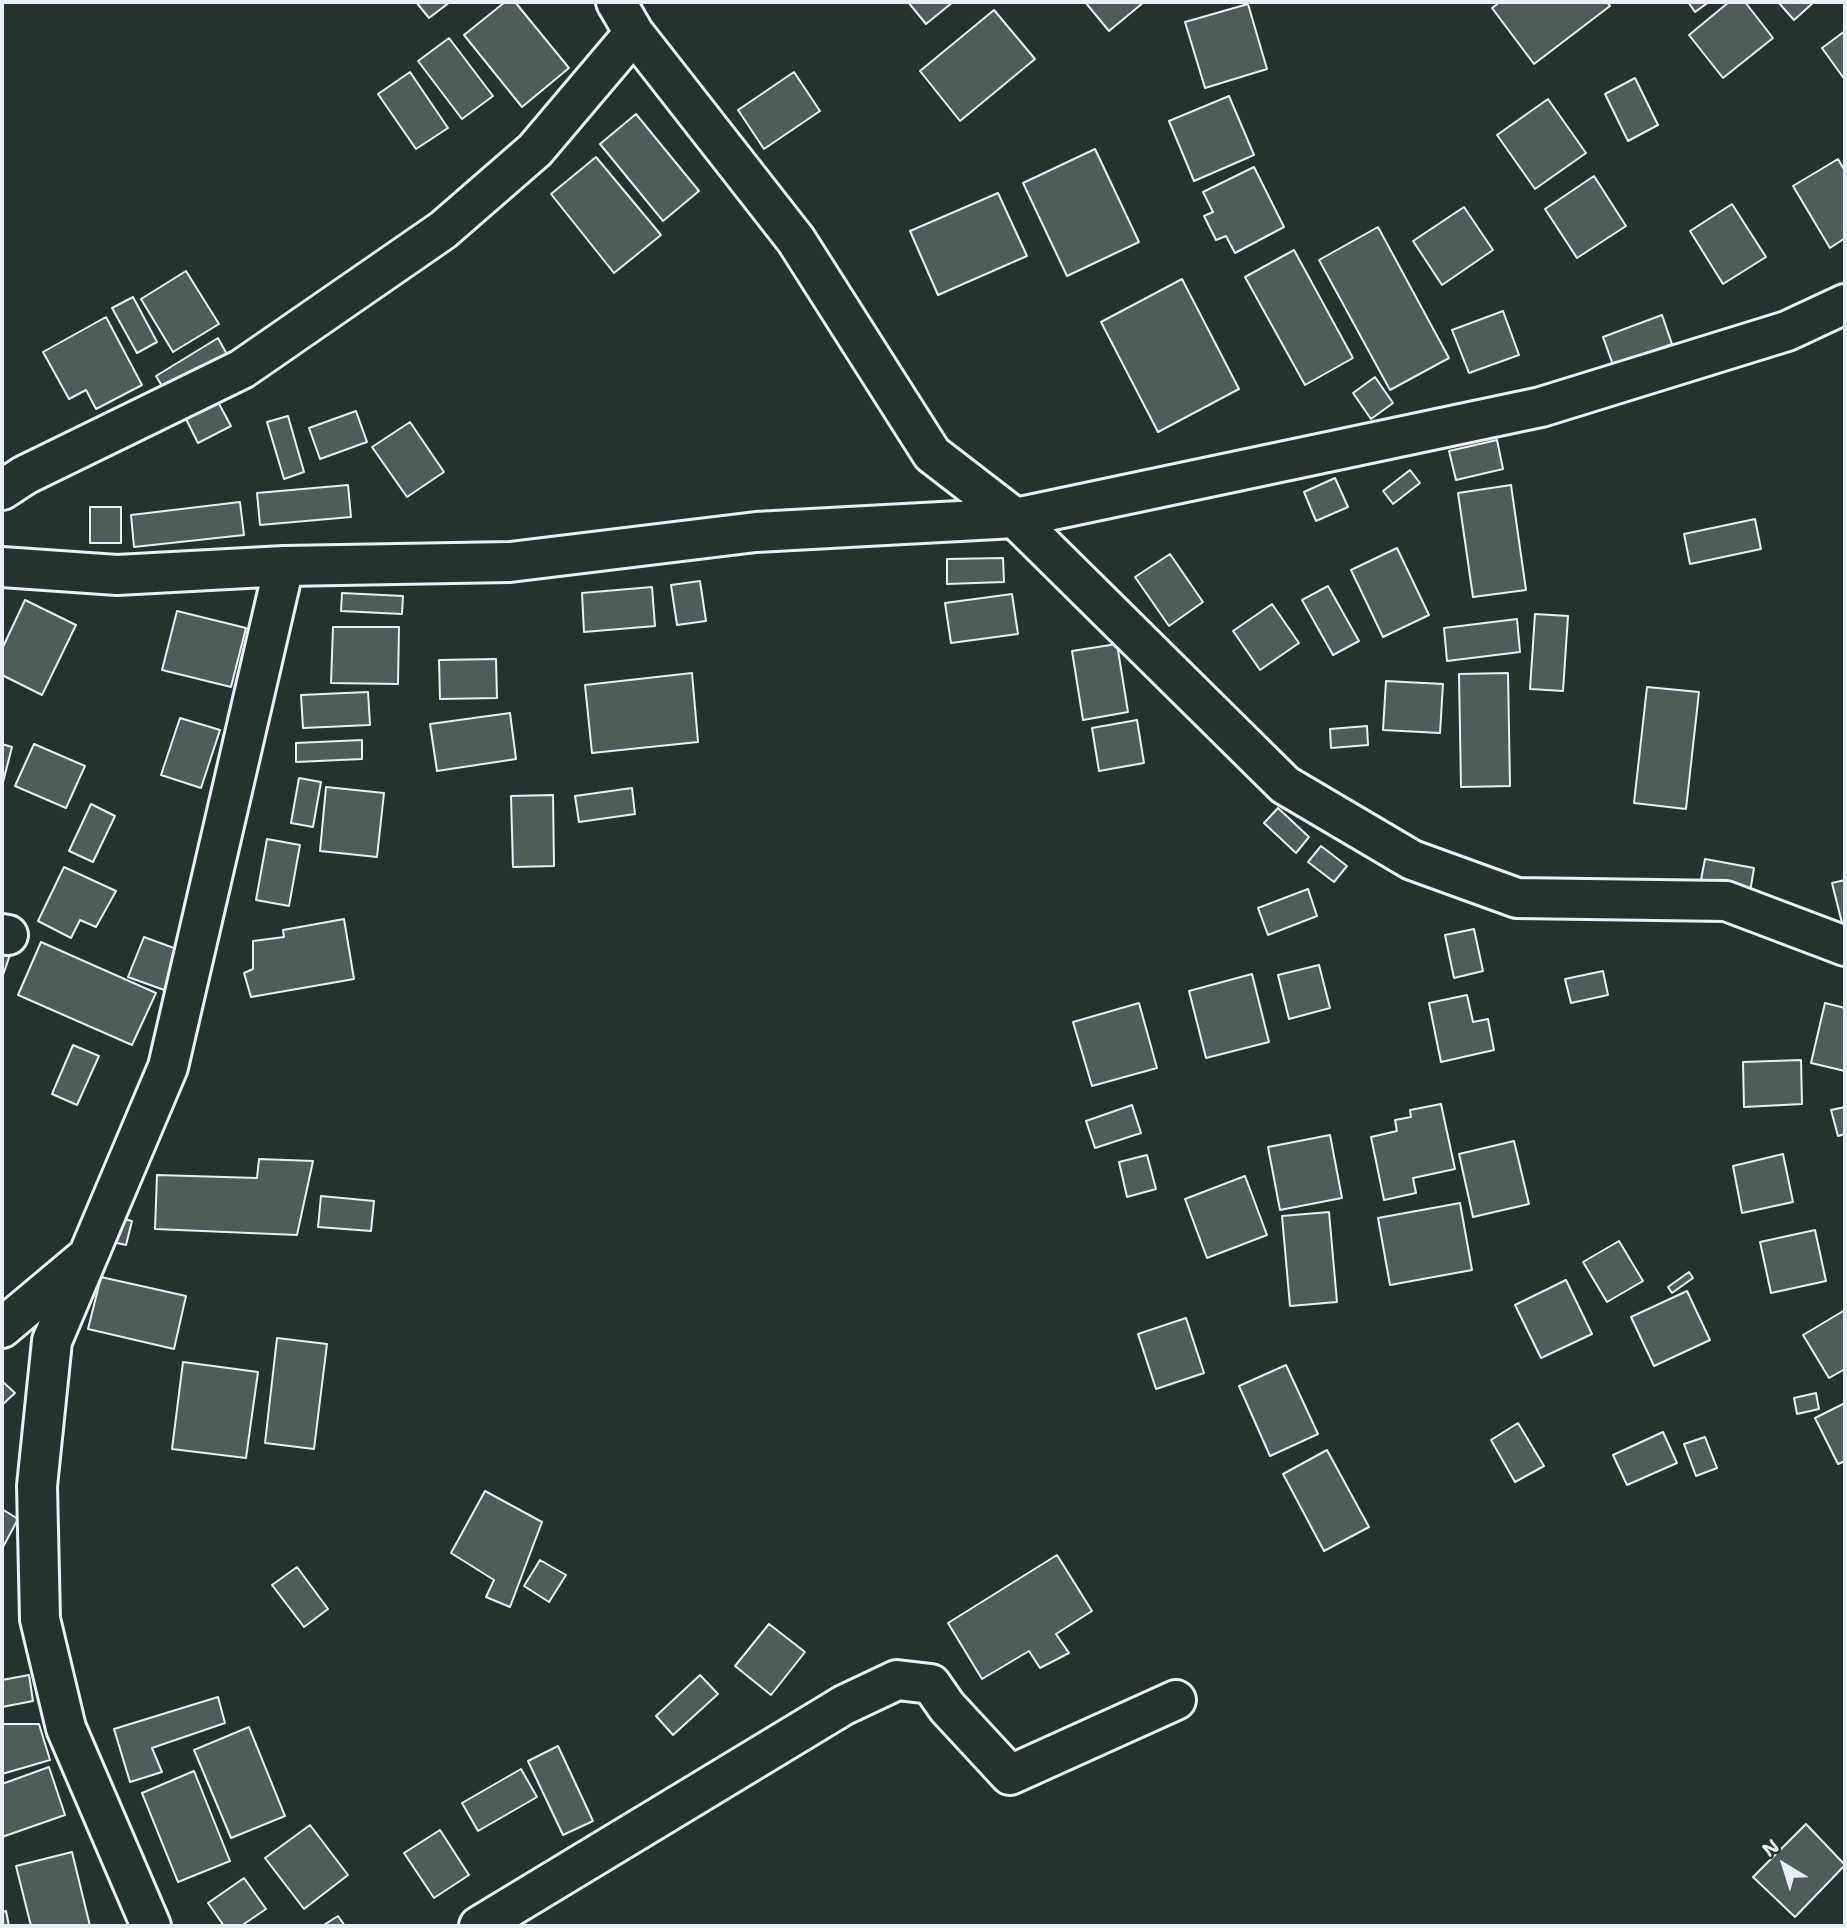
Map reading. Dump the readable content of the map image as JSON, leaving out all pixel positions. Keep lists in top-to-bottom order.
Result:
{
  "north": "top left"
}
